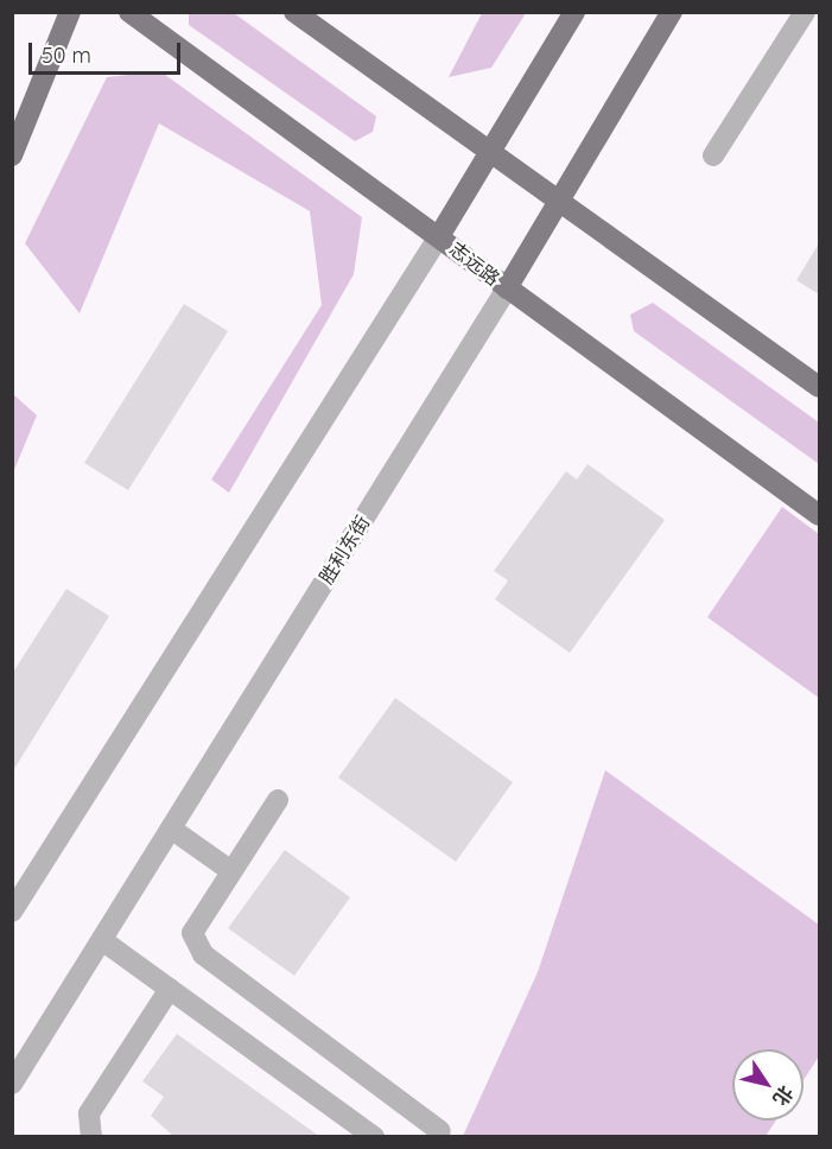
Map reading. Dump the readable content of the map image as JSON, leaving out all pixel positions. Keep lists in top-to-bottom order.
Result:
{
  "streets": {
    "main road": ["志远路", "胜利东街"]
  },
  "crossings": [
    ["志远路", "胜利东街"]
  ],
  "scale_bar": "50 m",
  "north": "bottom right"
}
